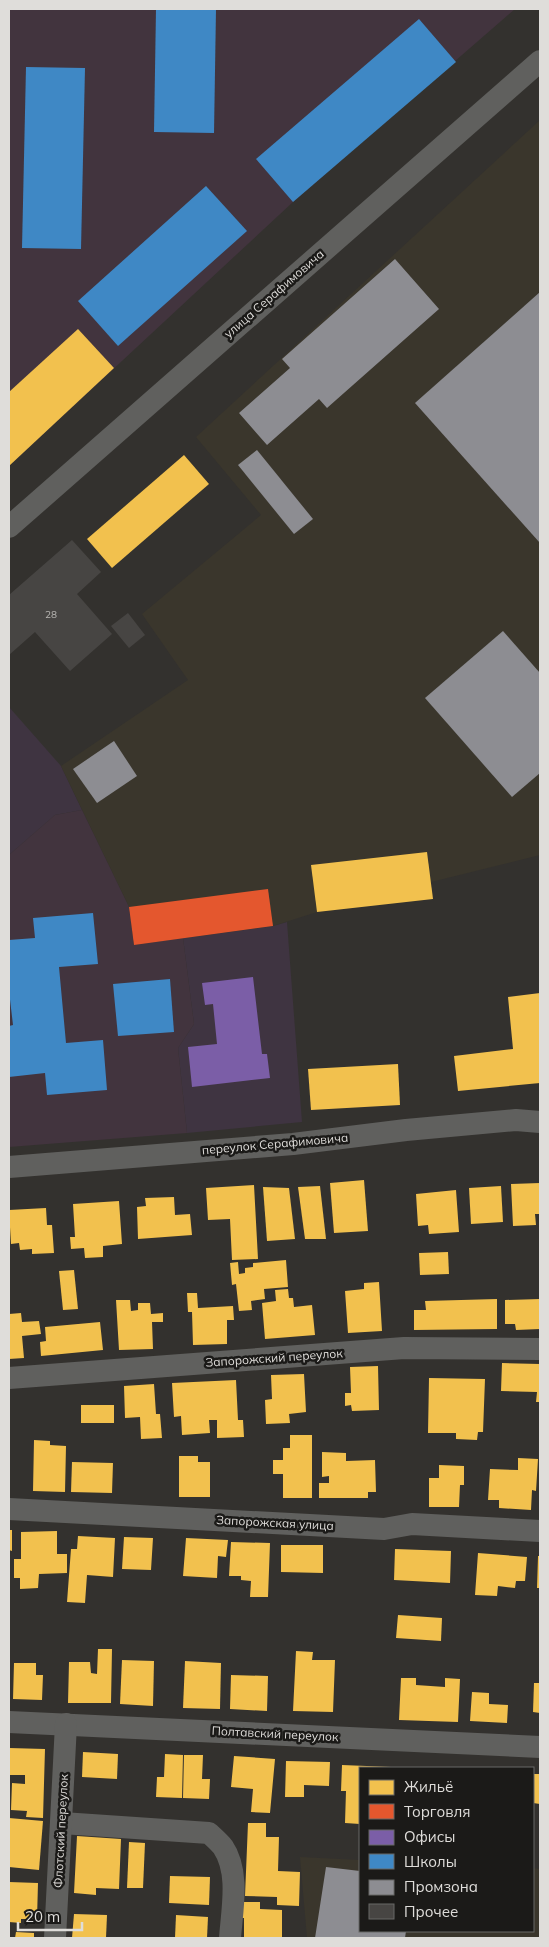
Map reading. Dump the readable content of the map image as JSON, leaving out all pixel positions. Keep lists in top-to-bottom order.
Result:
{
  "streets": {
    "street": [
      "улица Серафимовича",
      "переулок Серафимовича",
      "Запорожский переулок",
      "Запорожская улица",
      "Полтавский переулок",
      "Флотский переулок"
    ]
  },
  "crossings": [
    ["Полтавский переулок", "Флотский переулок"]
  ],
  "house_numbers": ["28"],
  "legend": [
    "Жильё",
    "Торговля",
    "Офисы",
    "Школы",
    "Промзона",
    "Прочее"
  ],
  "scale_bar": "20 m"
}
